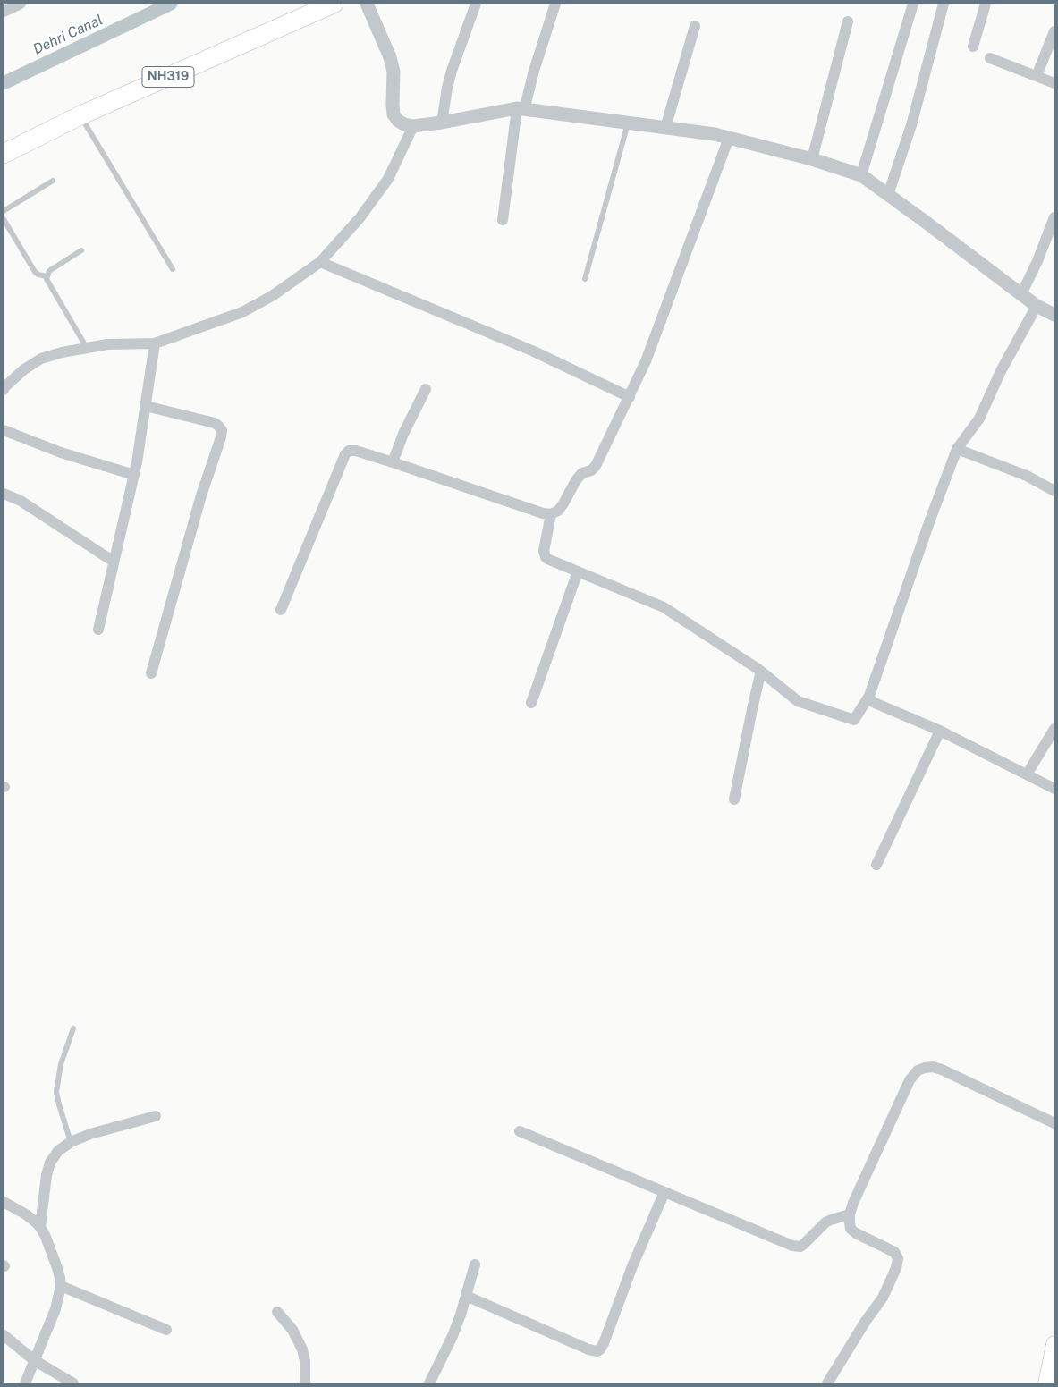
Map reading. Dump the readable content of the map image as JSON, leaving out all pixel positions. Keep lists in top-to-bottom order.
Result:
{
  "streets": {
    "highway": ["NH319"]
  },
  "water": ["Dehri Canal"]
}
